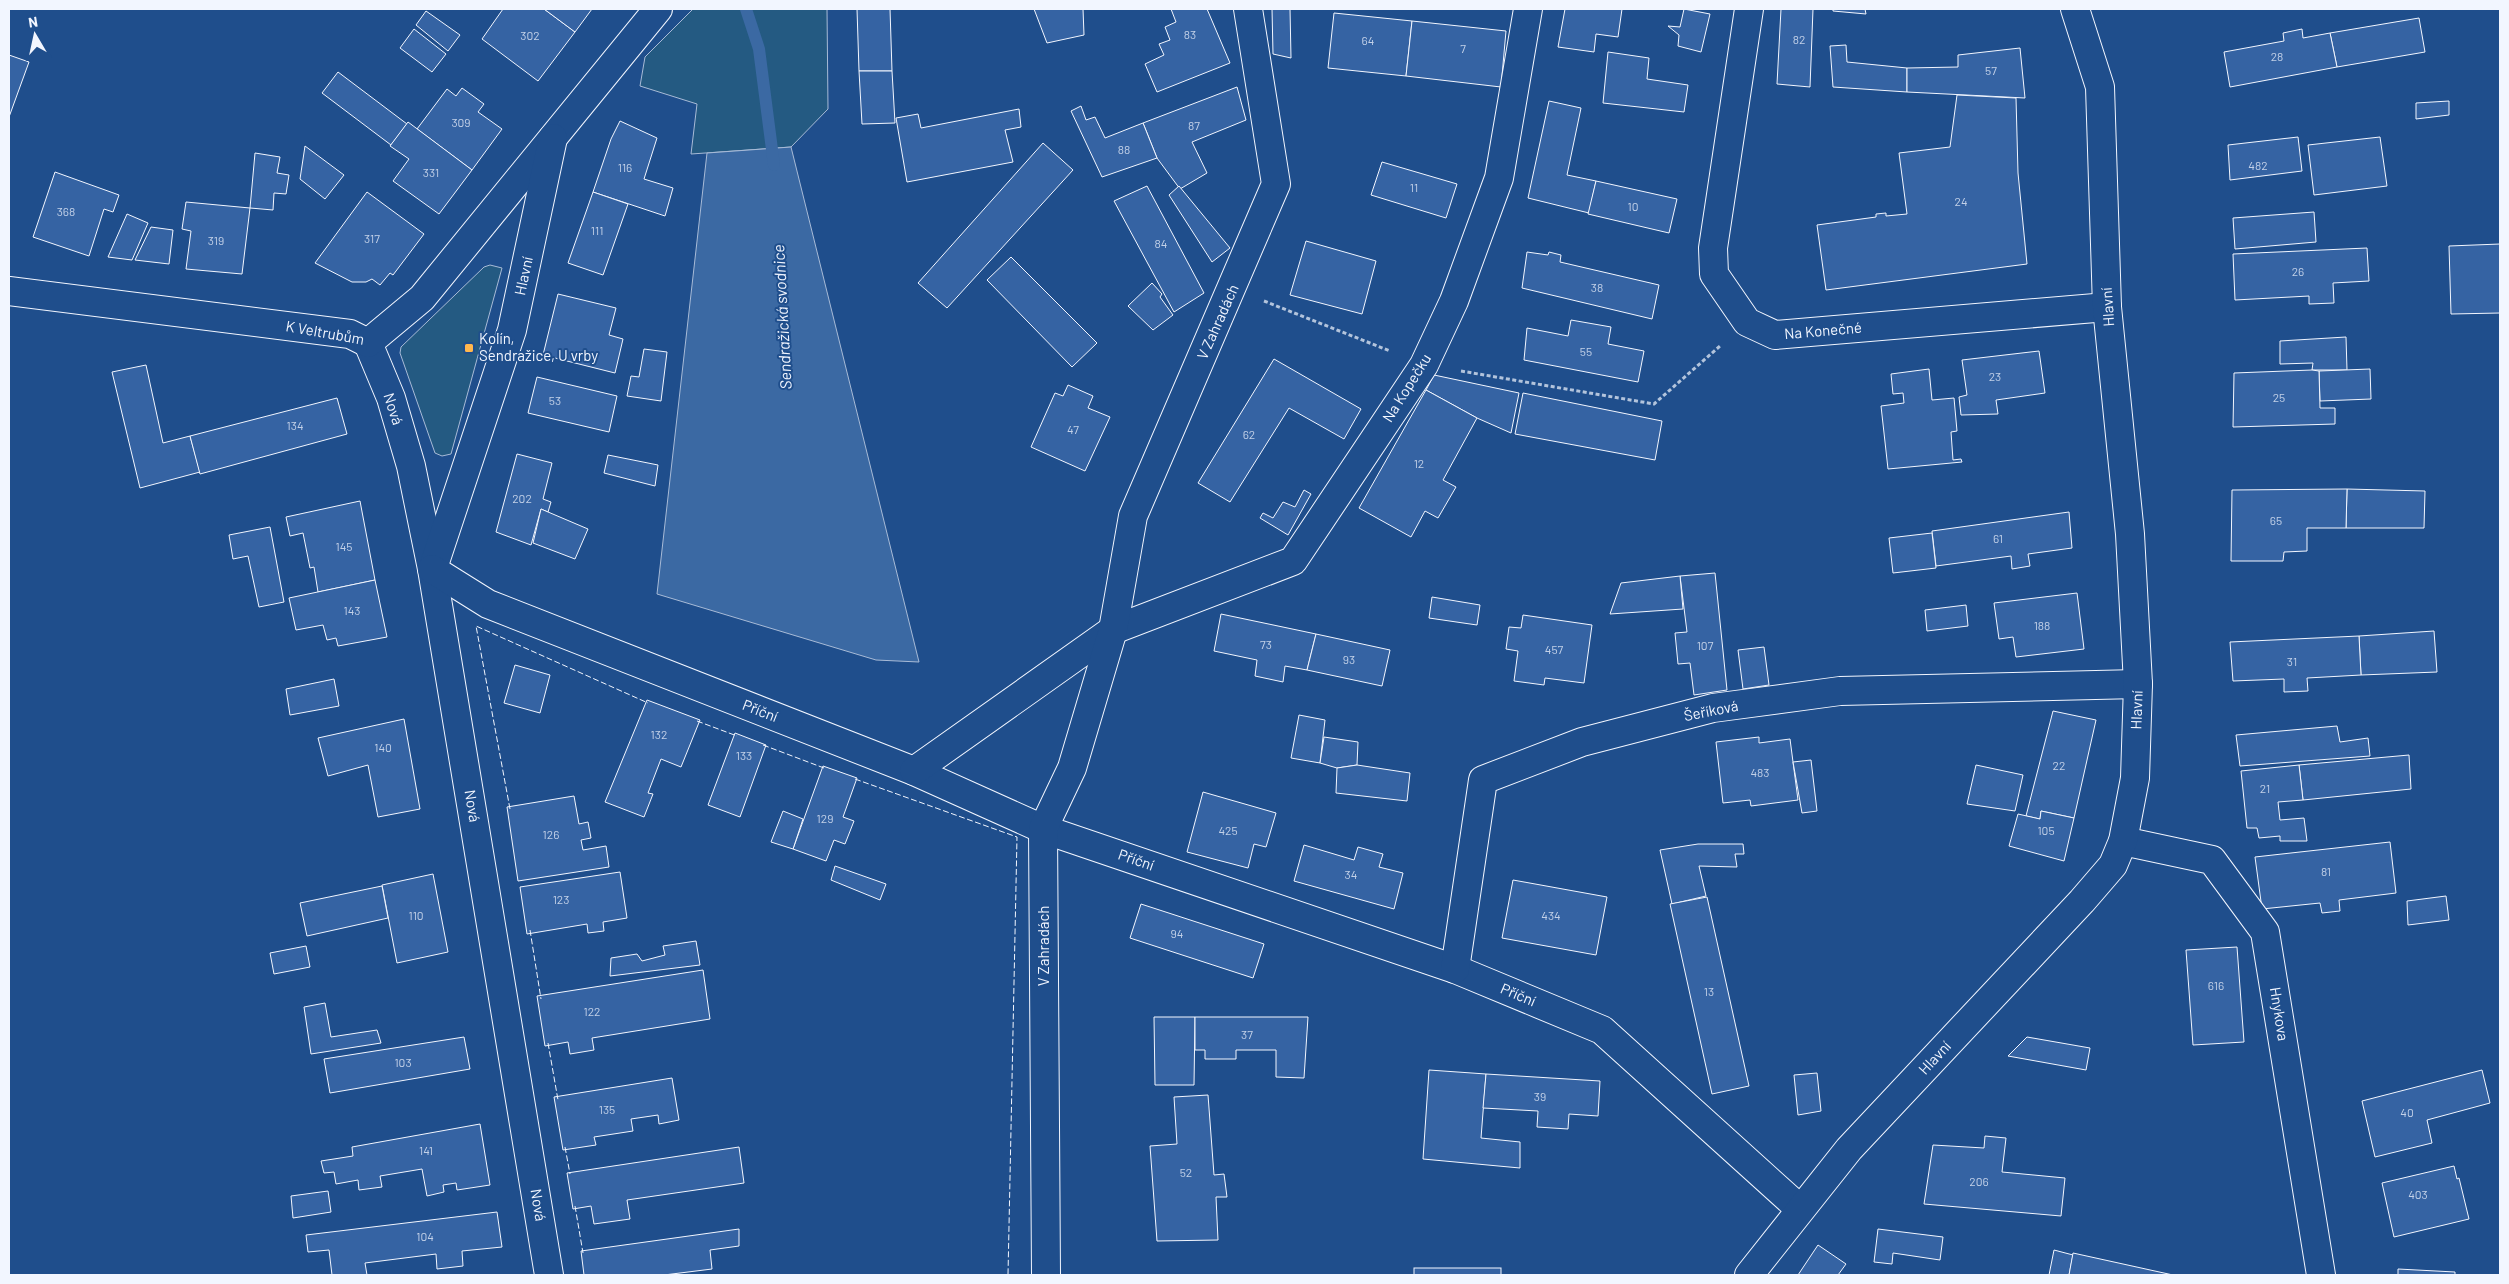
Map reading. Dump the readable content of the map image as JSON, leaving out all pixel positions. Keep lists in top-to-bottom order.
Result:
{
  "streets": {
    "street": [
      "Hlavní",
      "V Zahradách",
      "Na Konečné",
      "K Veltrubům",
      "Na Kopečku",
      "Nová",
      "Příční",
      "Šeříková",
      "Hnykova"
    ]
  },
  "crossings": [
    ["Hlavní", "Na Konečné"],
    ["Hlavní", "K Veltrubům"],
    ["Hlavní", "Nová"],
    ["Hlavní", "Příční"],
    ["Hlavní", "Šeříková"],
    ["Hlavní", "Hnykova"],
    ["V Zahradách", "Na Kopečku"],
    ["V Zahradách", "Příční"],
    ["K Veltrubům", "Nová"],
    ["Nová", "Příční"],
    ["Příční", "Šeříková"]
  ],
  "water": ["Sendražická svodnice"],
  "places": {
    "transit": ["Kolín, Sendražice, U vrby"]
  },
  "house_numbers": [
    "83",
    "302",
    "82",
    "64",
    "7",
    "28",
    "57",
    "309",
    "87",
    "88",
    "482",
    "116",
    "331",
    "11",
    "24",
    "10",
    "368",
    "111",
    "317",
    "319",
    "84",
    "26",
    "38",
    "55",
    "23",
    "25",
    "53",
    "134",
    "47",
    "62",
    "12",
    "202",
    "65",
    "61",
    "145",
    "143",
    "188",
    "73",
    "107",
    "457",
    "93",
    "31",
    "132",
    "140",
    "133",
    "22",
    "483",
    "21",
    "129",
    "425",
    "105",
    "126",
    "81",
    "34",
    "123",
    "110",
    "434",
    "94",
    "616",
    "13",
    "122",
    "37",
    "103",
    "39",
    "135",
    "40",
    "141",
    "52",
    "206",
    "403",
    "104"
  ],
  "north": "top"
}
